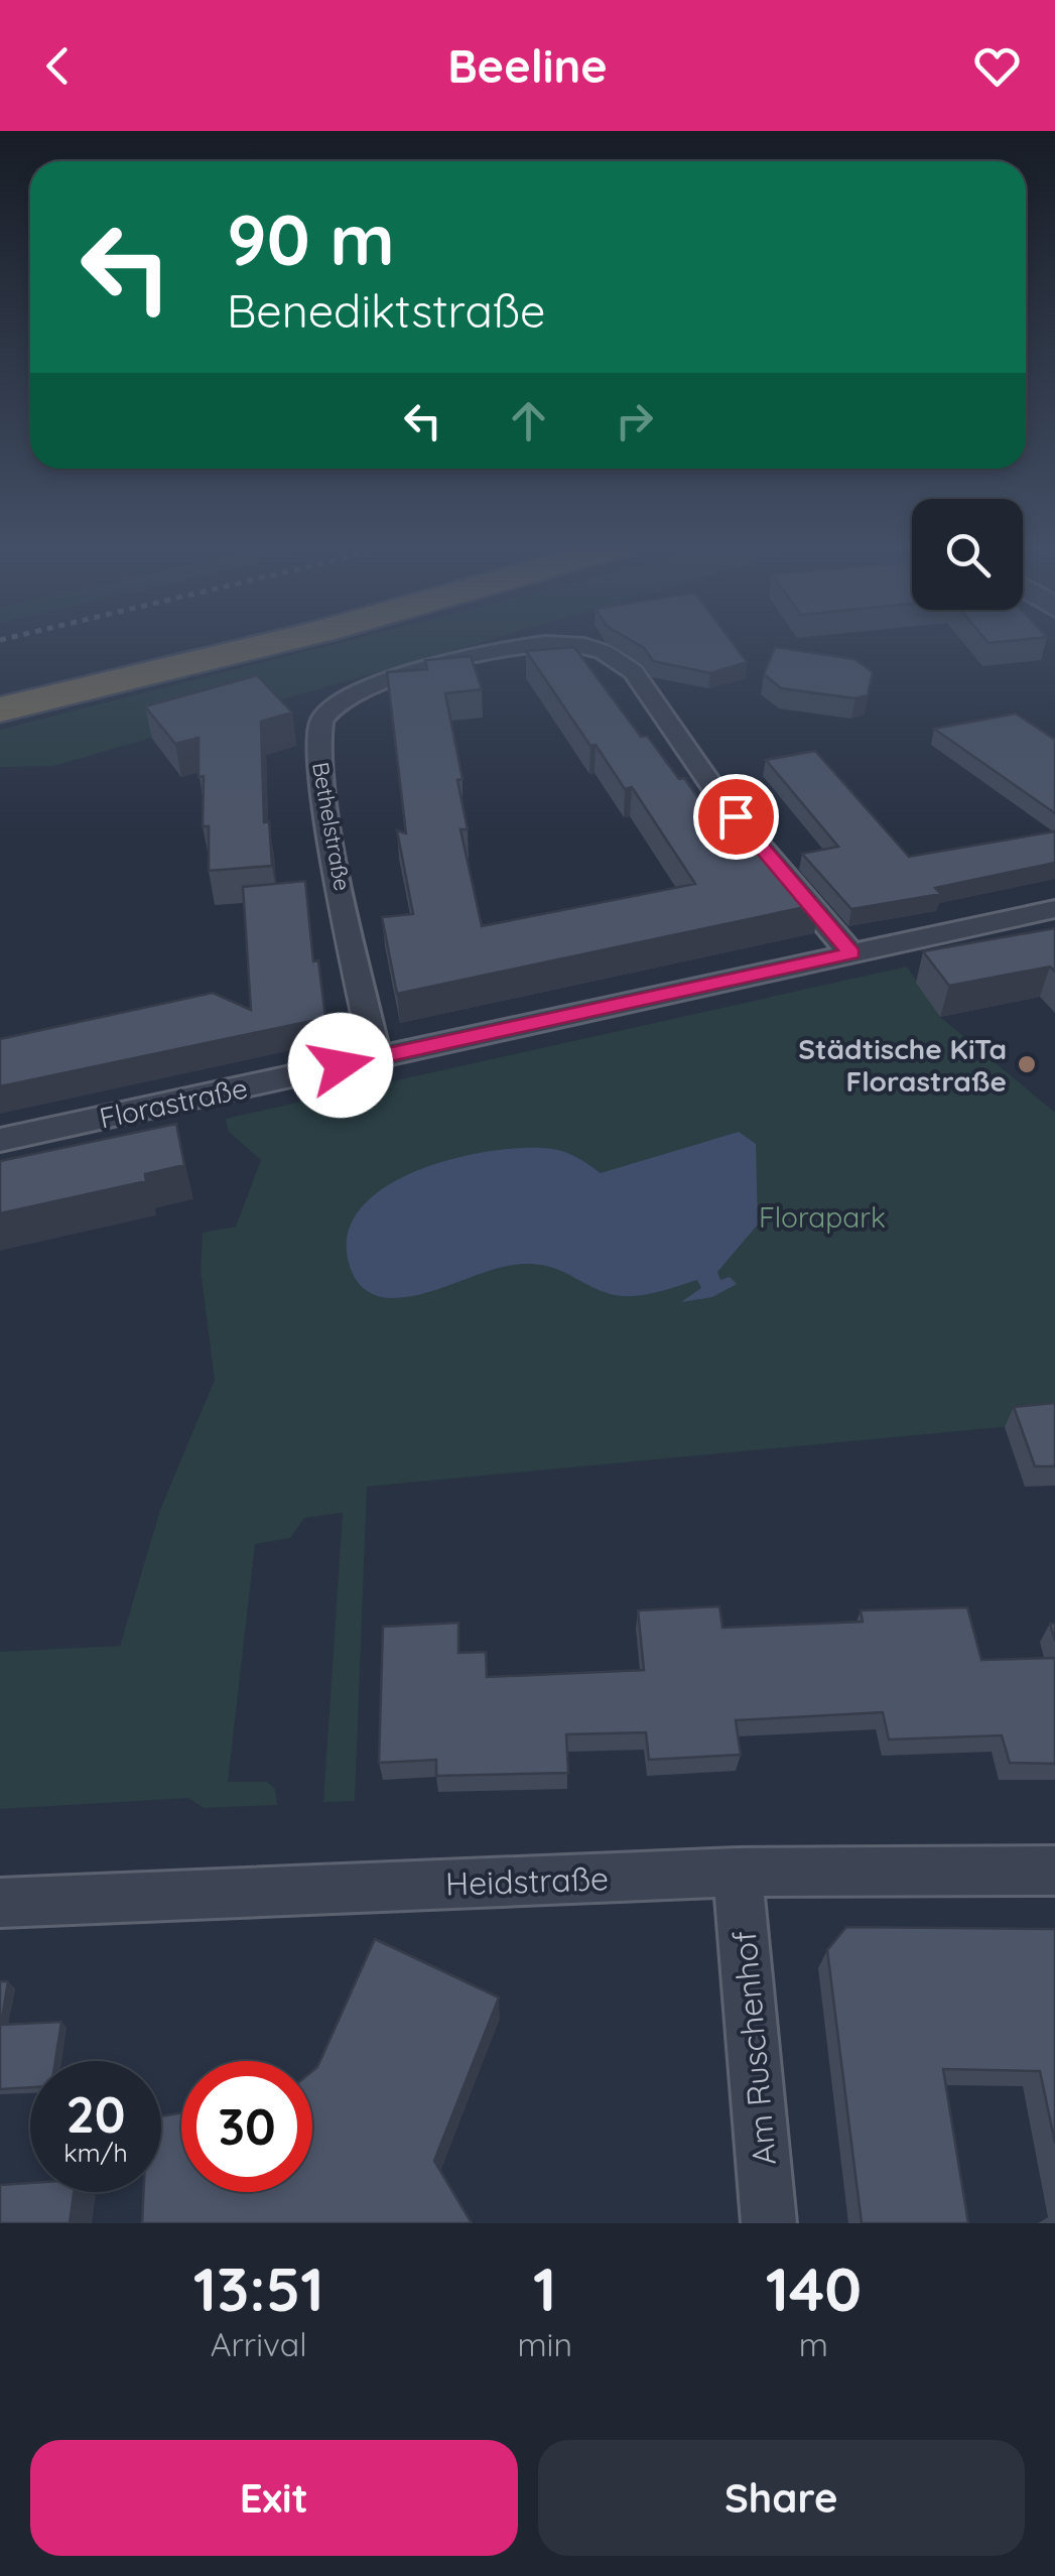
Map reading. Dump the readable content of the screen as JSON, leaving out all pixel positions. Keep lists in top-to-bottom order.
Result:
{
  "streets": {
    "street": [
      "Bethelstraße",
      "Florastraße",
      "Heidstraße",
      "Am Ruschenhof"
    ]
  },
  "crossings": [
    ["Bethelstraße", "Florastraße"],
    ["Heidstraße", "Am Ruschenhof"]
  ],
  "parks": ["Florapark"],
  "places": ["Städtische KiTa Florastraße"],
  "page": {
    "header": "Beeline",
    "turn": ["90 m", "Benediktstraße"],
    "speed": "20 km/h",
    "limit": "30",
    "eta": [
      "13:51",
      "Arrival",
      "1",
      "min",
      "140",
      "m"
    ],
    "buttons": ["Exit", "Share"]
  }
}
